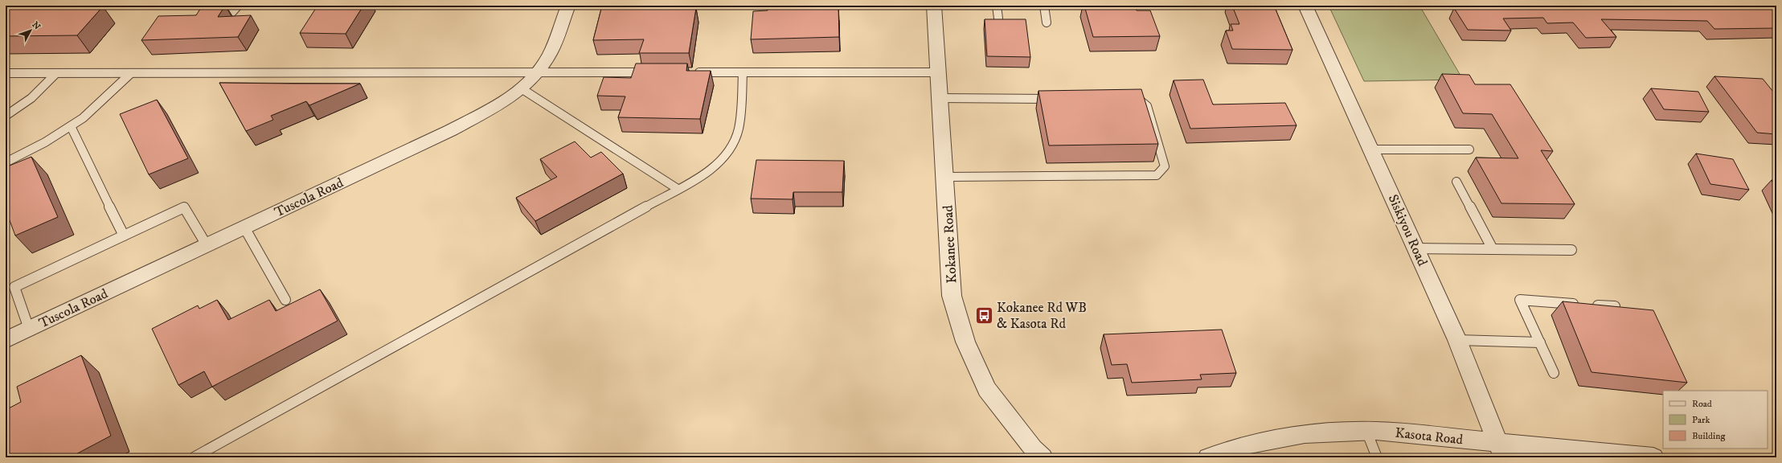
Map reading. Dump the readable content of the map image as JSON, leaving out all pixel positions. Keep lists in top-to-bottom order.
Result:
{
  "streets": {
    "street": [
      "Tuscola Road",
      "Siskiyou Road",
      "Kokanee Road",
      "Kasota Road"
    ]
  },
  "crossings": [
    ["Siskiyou Road", "Kasota Road"]
  ],
  "places": {
    "bus stop": ["Kokanee Rd WB & Kasota Rd"]
  },
  "legend": ["Road", "Park", "Building"],
  "north": "top right"
}
